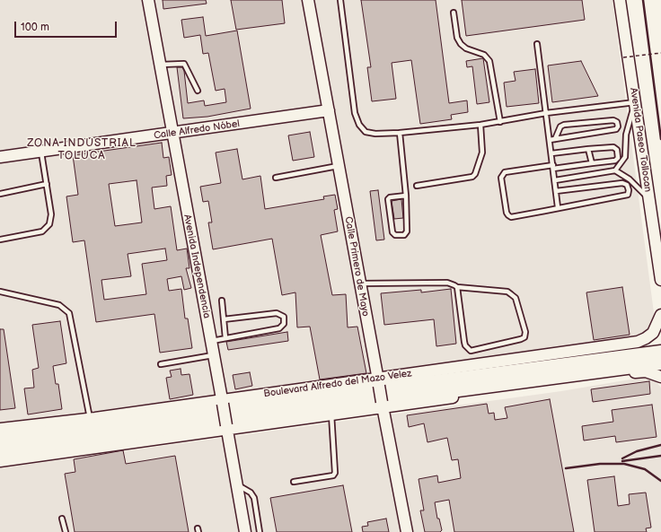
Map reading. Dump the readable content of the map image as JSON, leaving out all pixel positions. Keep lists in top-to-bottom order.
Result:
{
  "streets": {
    "main road": [
      "Calle Alfredo Nóbel",
      "Avenida Paseo Tollocan",
      "Avenida Independencia",
      "Calle Primero de Mayo",
      "Boulevard Alfredo del Mazo Velez"
    ]
  },
  "crossings": [
    ["Calle Alfredo Nóbel", "Avenida Independencia"],
    ["Calle Alfredo Nóbel", "Calle Primero de Mayo"],
    ["Avenida Independencia", "Boulevard Alfredo del Mazo Velez"],
    ["Calle Primero de Mayo", "Boulevard Alfredo del Mazo Velez"]
  ],
  "districts": ["ZONA INDUSTRIAL TOLUCA"],
  "scale_bar": "100 m"
}
